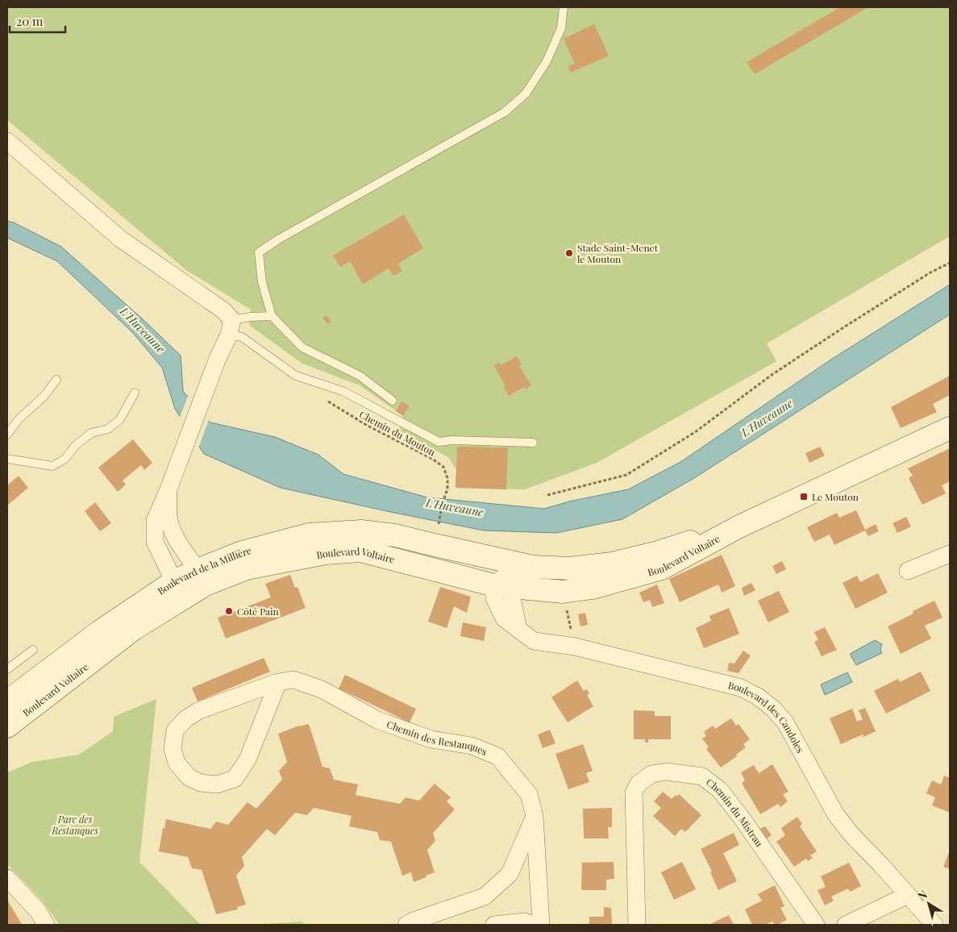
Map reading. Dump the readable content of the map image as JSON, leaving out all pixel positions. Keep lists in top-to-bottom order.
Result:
{
  "streets": {
    "main road": ["Boulevard Voltaire", "Boulevard de la Millière"],
    "street": ["Boulevard des Candoles", "Chemin des Restanques", "Chemin du Mistrau"],
    "path": ["Chemin du Mouton"]
  },
  "crossings": [
    ["Chemin du Mouton", "Boulevard Voltaire"],
    ["Chemin du Mouton", "Boulevard de la Millière"],
    ["Boulevard Voltaire", "Boulevard de la Millière"],
    ["Boulevard Voltaire", "Boulevard des Candoles"]
  ],
  "water": ["L'Huveaune"],
  "parks": ["Parc des Restanques"],
  "places": {
    "other": ["Stade Saint-Menet le Mouton", "Côté Pain"],
    "transit": ["Le Mouton"]
  },
  "scale_bar": "20 m",
  "north": "top left"
}
